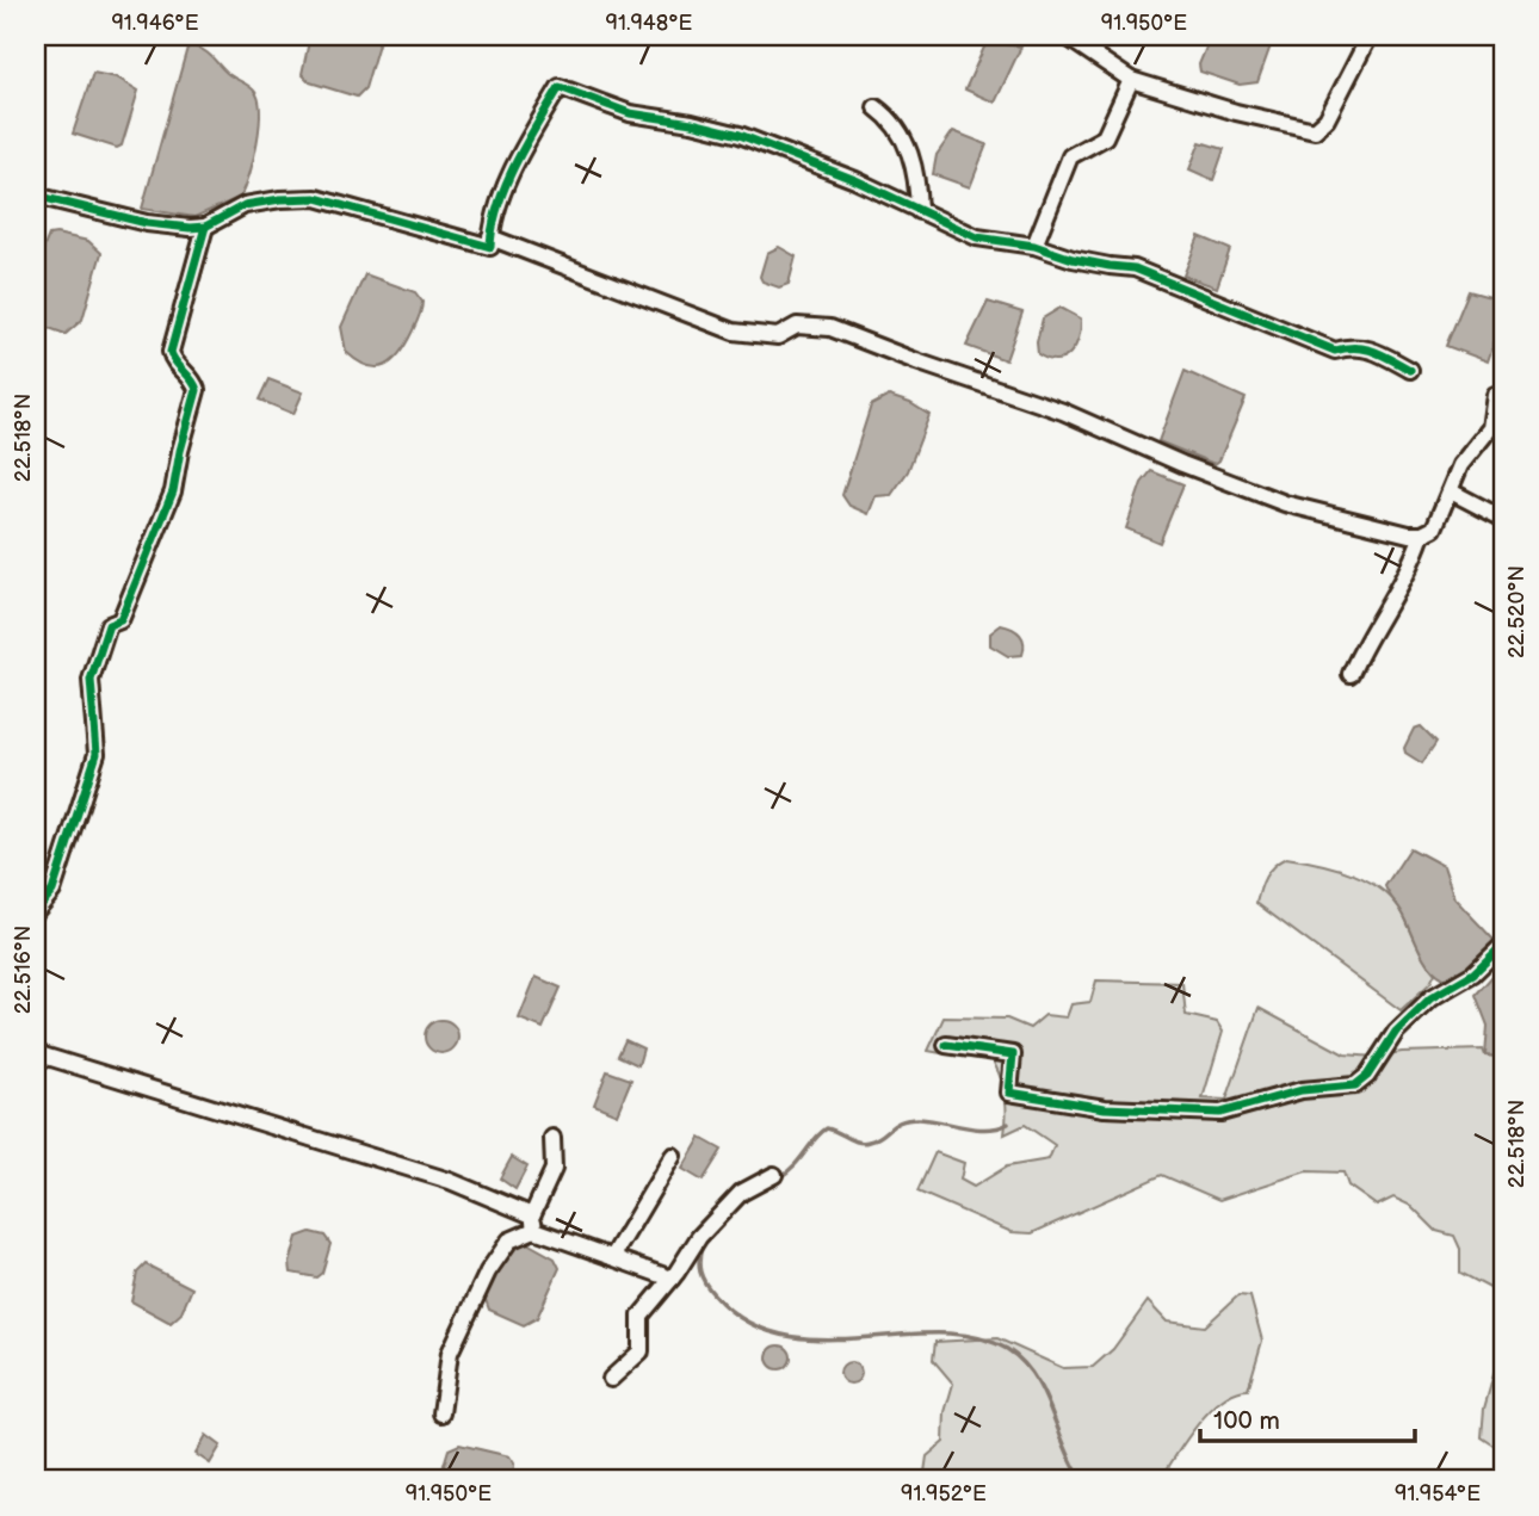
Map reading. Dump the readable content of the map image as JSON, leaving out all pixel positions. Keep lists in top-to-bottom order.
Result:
{
  "scale_bar": "100 m",
  "coordinates": [
    "91.946°E",
    "91.948°E",
    "91.950°E",
    "22.518°N",
    "22.520°N",
    "22.516°N",
    "91.952°E",
    "91.954°E"
  ]
}
